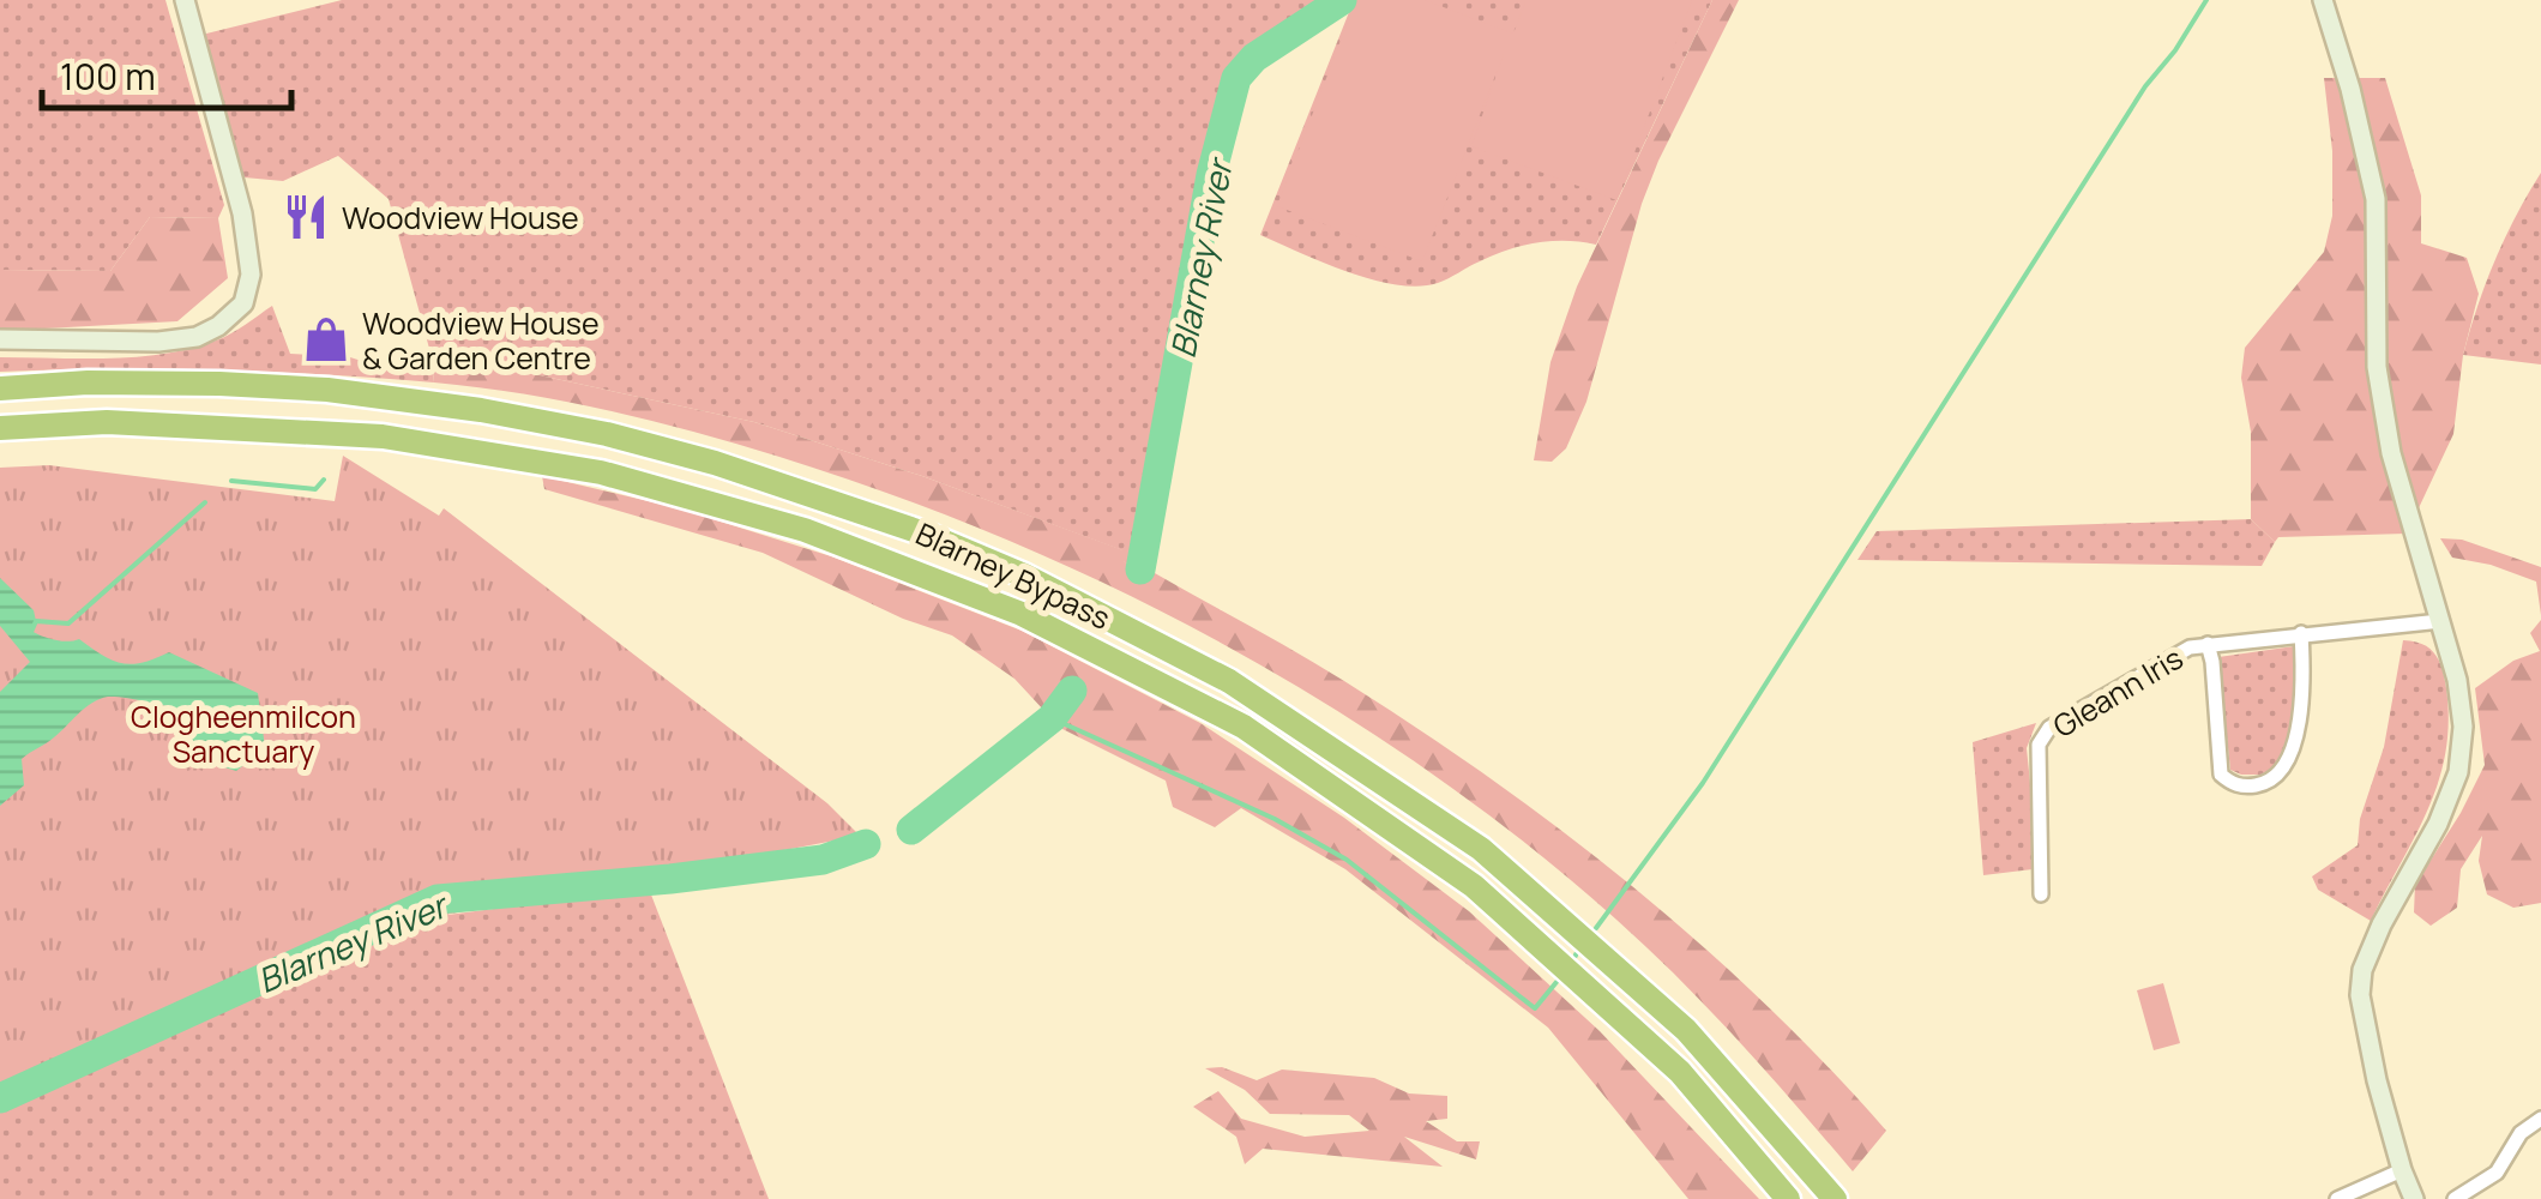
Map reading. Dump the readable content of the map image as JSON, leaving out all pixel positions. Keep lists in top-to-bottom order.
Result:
{
  "streets": {
    "highway": ["Blarney Bypass"],
    "street": ["Gleann Iris"]
  },
  "water": ["Blarney River"],
  "parks": ["Clogheenmilcon Sanctuary"],
  "places": {
    "restaurant": ["Woodview House"],
    "shop": ["Woodview House & Garden Centre"]
  },
  "scale_bar": "100 m"
}
